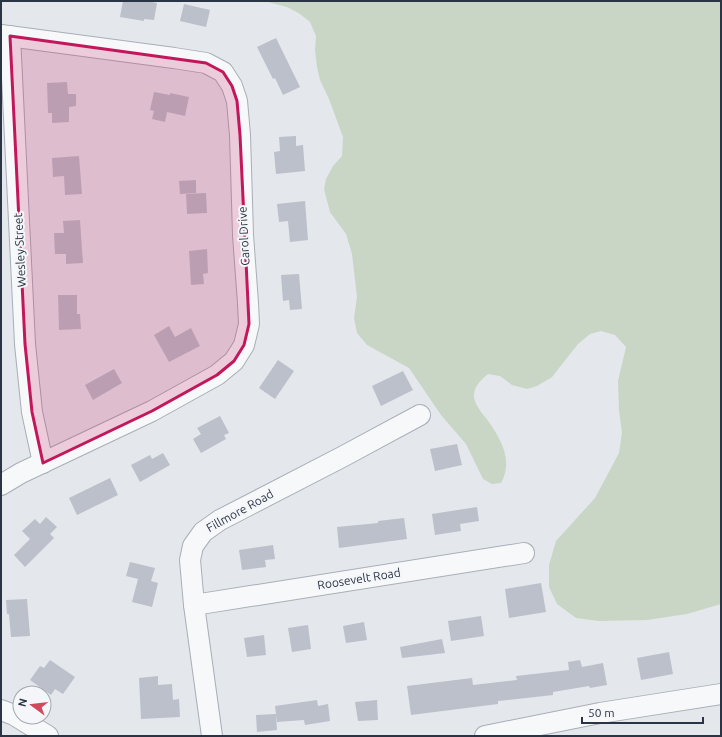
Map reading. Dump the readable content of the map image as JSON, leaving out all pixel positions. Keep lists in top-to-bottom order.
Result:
{
  "streets": {
    "street": [
      "Carol Drive",
      "Wesley Street",
      "Fillmore Road",
      "Roosevelt Road"
    ]
  },
  "crossings": [
    ["Carol Drive", "Wesley Street"],
    ["Fillmore Road", "Roosevelt Road"]
  ],
  "scale_bar": "50 m",
  "north": "left"
}
